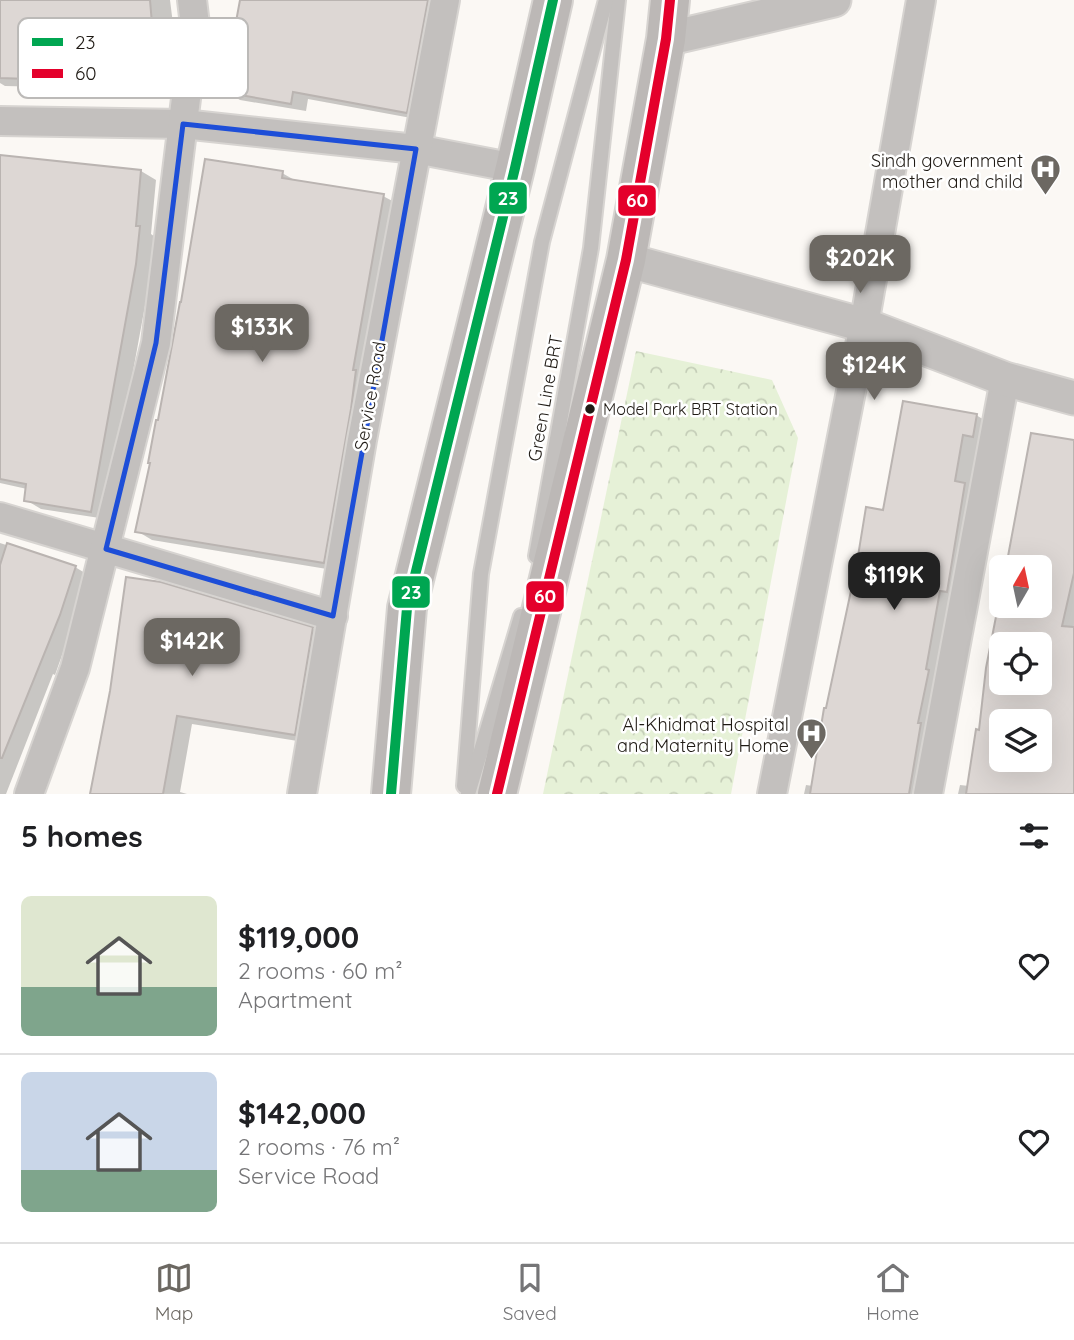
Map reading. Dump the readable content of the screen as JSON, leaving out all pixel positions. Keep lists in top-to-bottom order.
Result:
{
  "streets": {
    "street": ["Service Road"],
    "lane": ["Green Line BRT"]
  },
  "places": {
    "hospital": ["Sindh government mother and child", "Al-Khidmat Hospital and Maternity Home"],
    "other": ["Model Park BRT Station"]
  },
  "lines": ["transit line 23", "transit line 60"],
  "legend": ["23", "60"],
  "north": "top",
  "page": {
    "price": [
      "$202K",
      "$133K",
      "$124K",
      "$119K",
      "$142K"
    ],
    "heading": "5 homes",
    "list": [
      {
        "name": "$119,000",
        "note": "2 rooms · 60 m² · Apartment"
      },
      {
        "name": "$142,000",
        "note": "2 rooms · 76 m² · Service Road"
      }
    ],
    "tabs": ["Map", "Saved", "Home"]
  }
}
